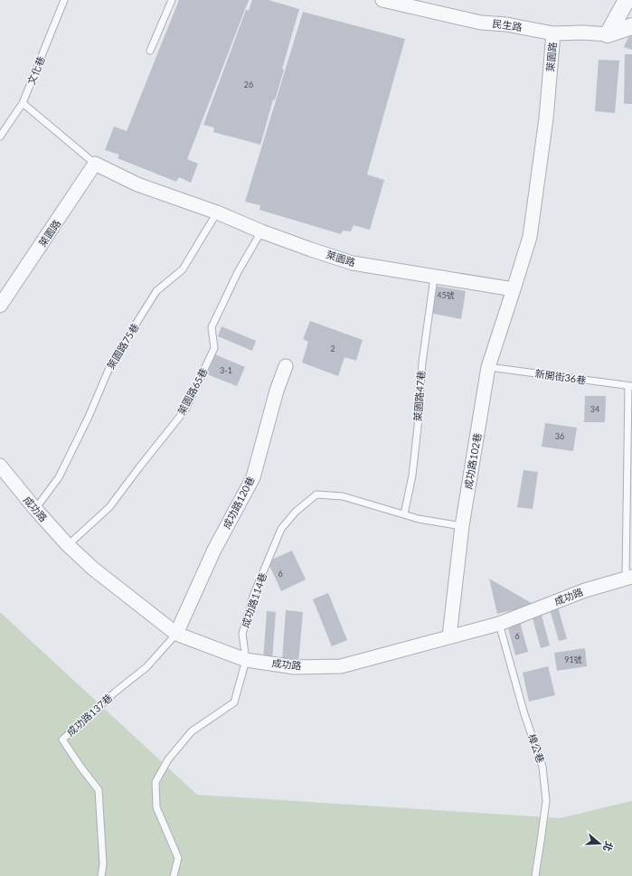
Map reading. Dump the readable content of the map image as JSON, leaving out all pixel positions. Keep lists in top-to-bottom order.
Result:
{
  "streets": {
    "street": [
      "民生路",
      "萊園路",
      "成功路102巷",
      "成功路120巷",
      "成功路"
    ],
    "lane": [
      "文化巷",
      "萊園路75巷",
      "新開街36巷",
      "萊園路65巷",
      "萊園路47巷",
      "成功路114巷",
      "成功路137巷",
      "樟公巷"
    ]
  },
  "crossings": [
    ["民生路", "萊園路"],
    ["萊園路", "萊園路75巷"],
    ["萊園路", "萊園路65巷"],
    ["萊園路", "萊園路47巷"],
    ["萊園路", "成功路102巷"],
    ["萊園路75巷", "成功路"],
    ["新開街36巷", "成功路102巷"],
    ["萊園路65巷", "成功路"],
    ["萊園路47巷", "成功路114巷"],
    ["成功路102巷", "成功路"],
    ["成功路102巷", "成功路114巷"],
    ["成功路120巷", "成功路"],
    ["成功路120巷", "成功路137巷"],
    ["成功路", "成功路114巷"],
    ["成功路", "成功路137巷"],
    ["成功路", "樟公巷"]
  ],
  "house_numbers": [
    "26",
    "45號",
    "2",
    "3-1",
    "34",
    "36",
    "6",
    "6",
    "91號"
  ],
  "north": "right"
}
